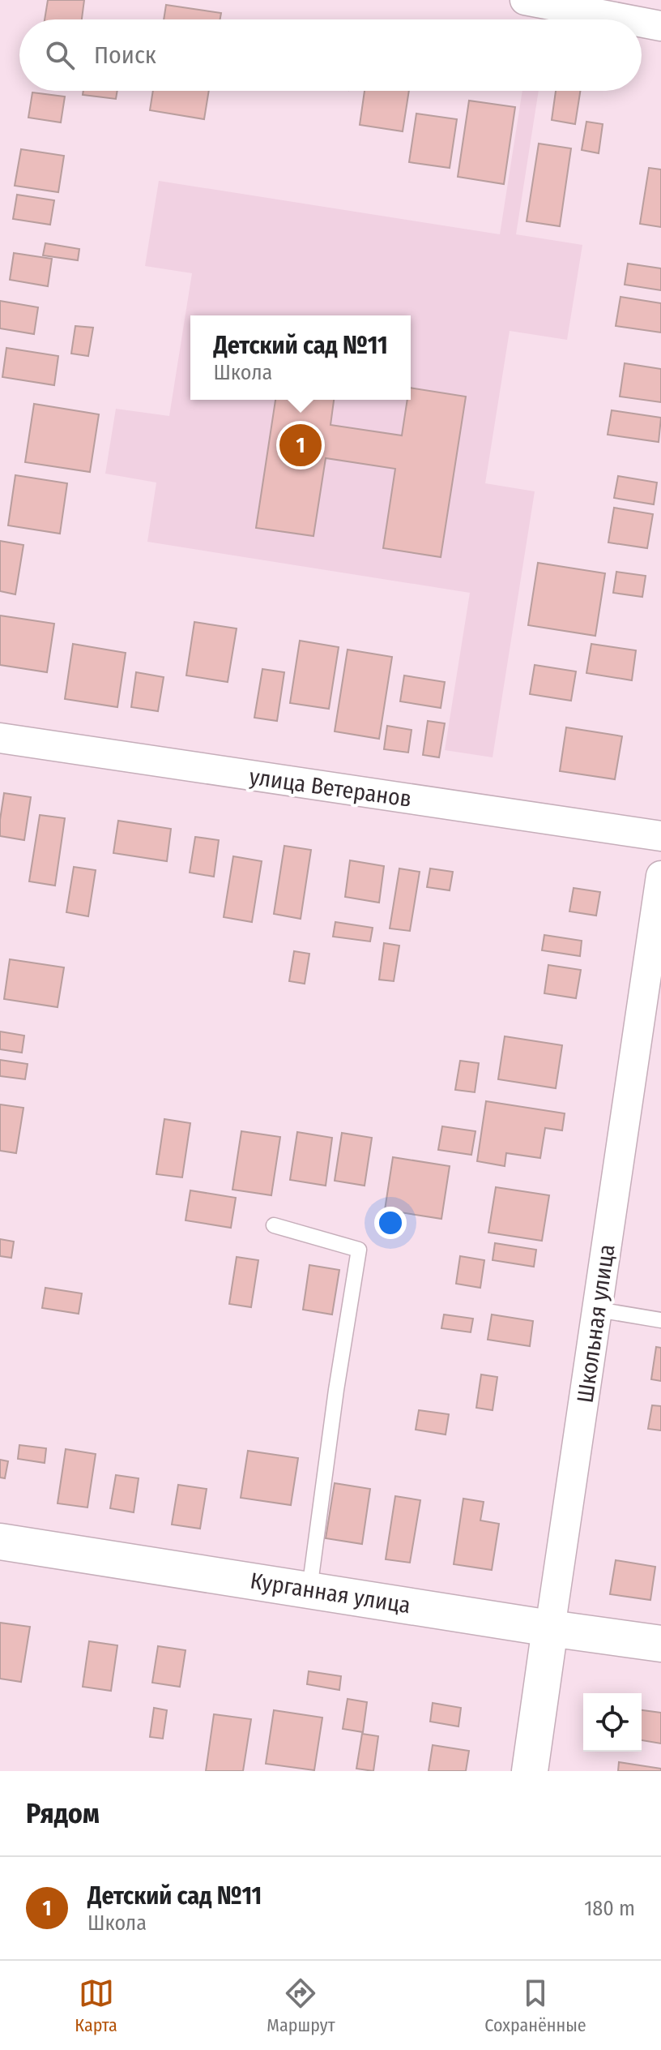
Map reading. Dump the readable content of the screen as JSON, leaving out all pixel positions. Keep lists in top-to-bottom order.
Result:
{
  "streets": {
    "street": ["улица Ветеранов", "Школьная улица", "Курганная улица"]
  },
  "crossings": [
    ["Школьная улица", "Курганная улица"]
  ],
  "page": {
    "search": "Поиск",
    "popup": ["Детский сад №11", "Школа"],
    "pins": "1",
    "heading": "Рядом",
    "list": [
      {
        "mark": "1",
        "name": "Детский сад №11",
        "note": "Школа",
        "value": "180 m"
      }
    ],
    "nav": ["Карта", "Маршрут", "Сохранённые"]
  }
}
